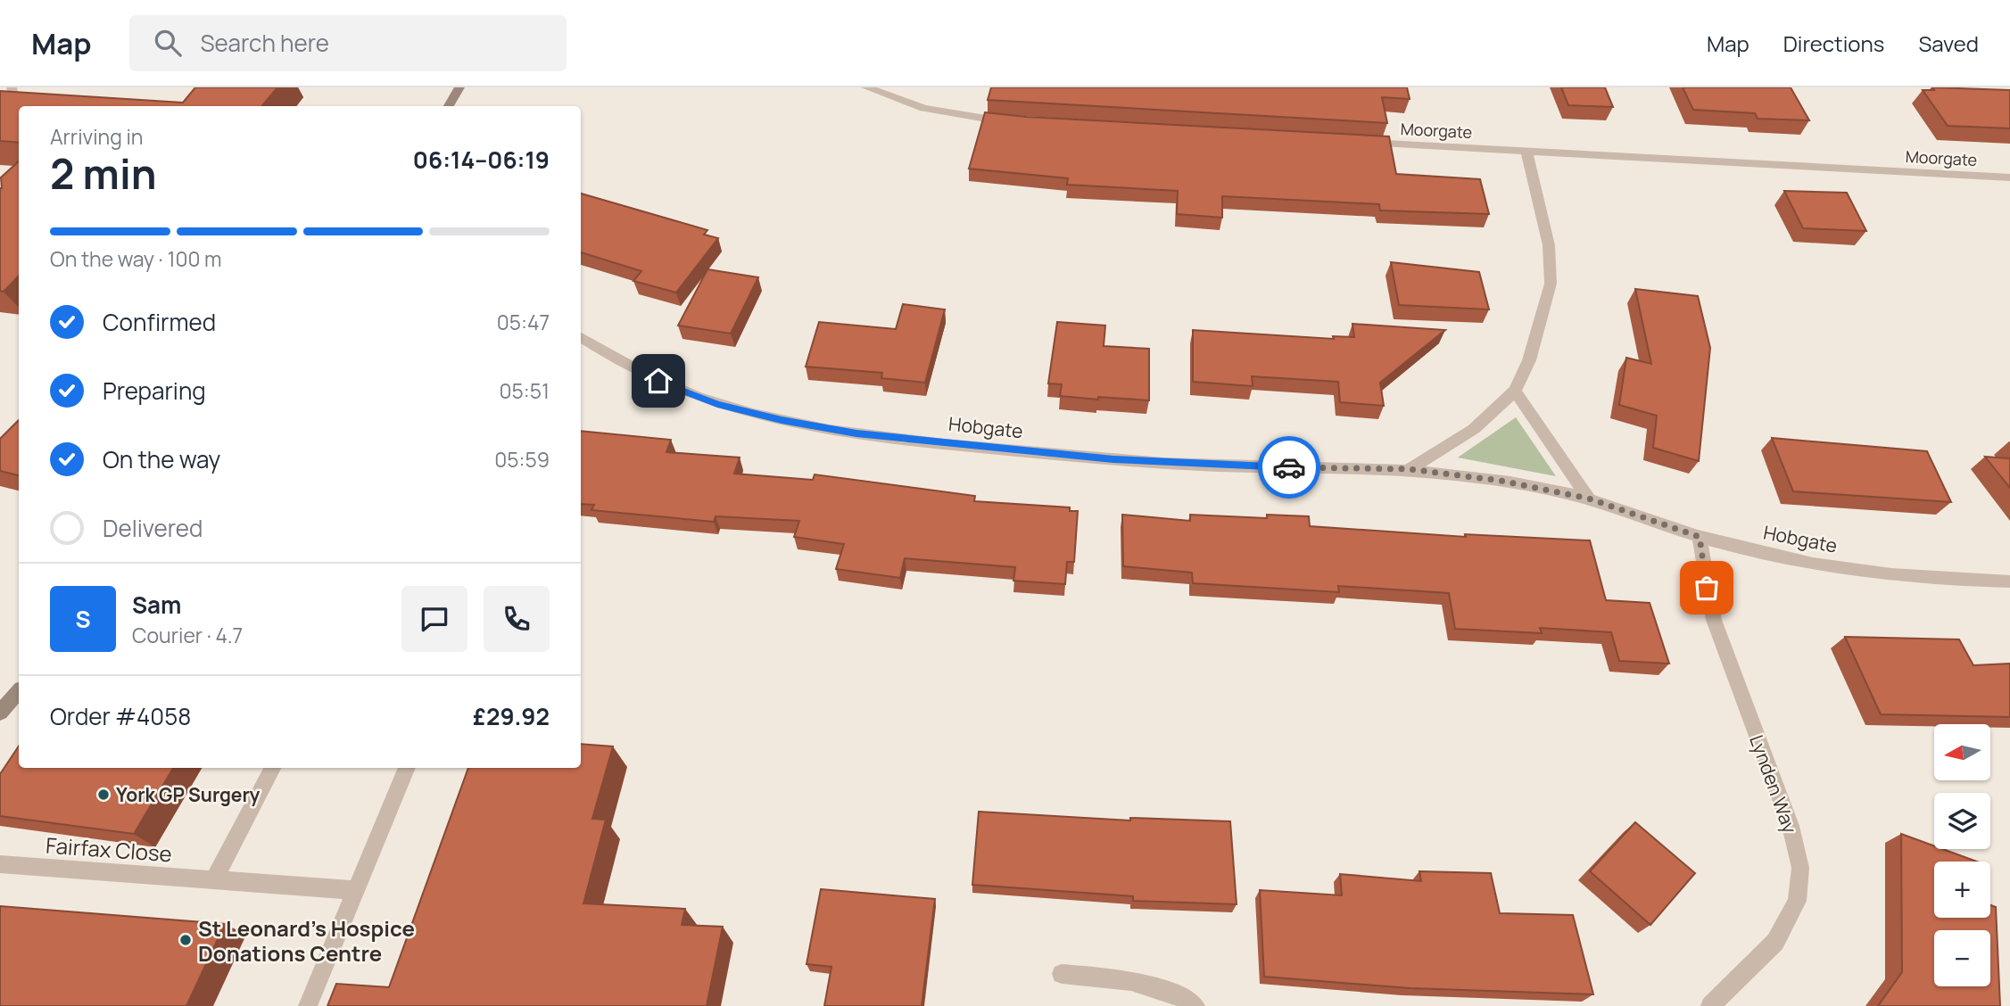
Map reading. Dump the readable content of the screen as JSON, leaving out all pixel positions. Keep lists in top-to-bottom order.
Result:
{
  "streets": {
    "street": [
      "Moorgate",
      "Hobgate",
      "Lynden Way",
      "Fairfax Close"
    ]
  },
  "crossings": [
    ["Hobgate", "Lynden Way"]
  ],
  "places": ["York GP Surgery", "St Leonard's Hospice Donations Centre"],
  "north": "left",
  "page": {
    "header": "Map",
    "search": "Search here",
    "nav": ["Map", "Directions", "Saved"],
    "heading": ["2 min", "Arriving in", "06:14–06:19"],
    "panel": [
      "Sam",
      "Courier · 4.7",
      "Order #4058",
      "£29.92"
    ],
    "bar": "On the way · 100 m",
    "list": [
      ["Confirmed", "05:47"],
      ["Preparing", "05:51"],
      ["On the way", "05:59"],
      "Delivered"
    ],
    "round": "S",
    "map_buttons": ["+", "−"]
  }
}
